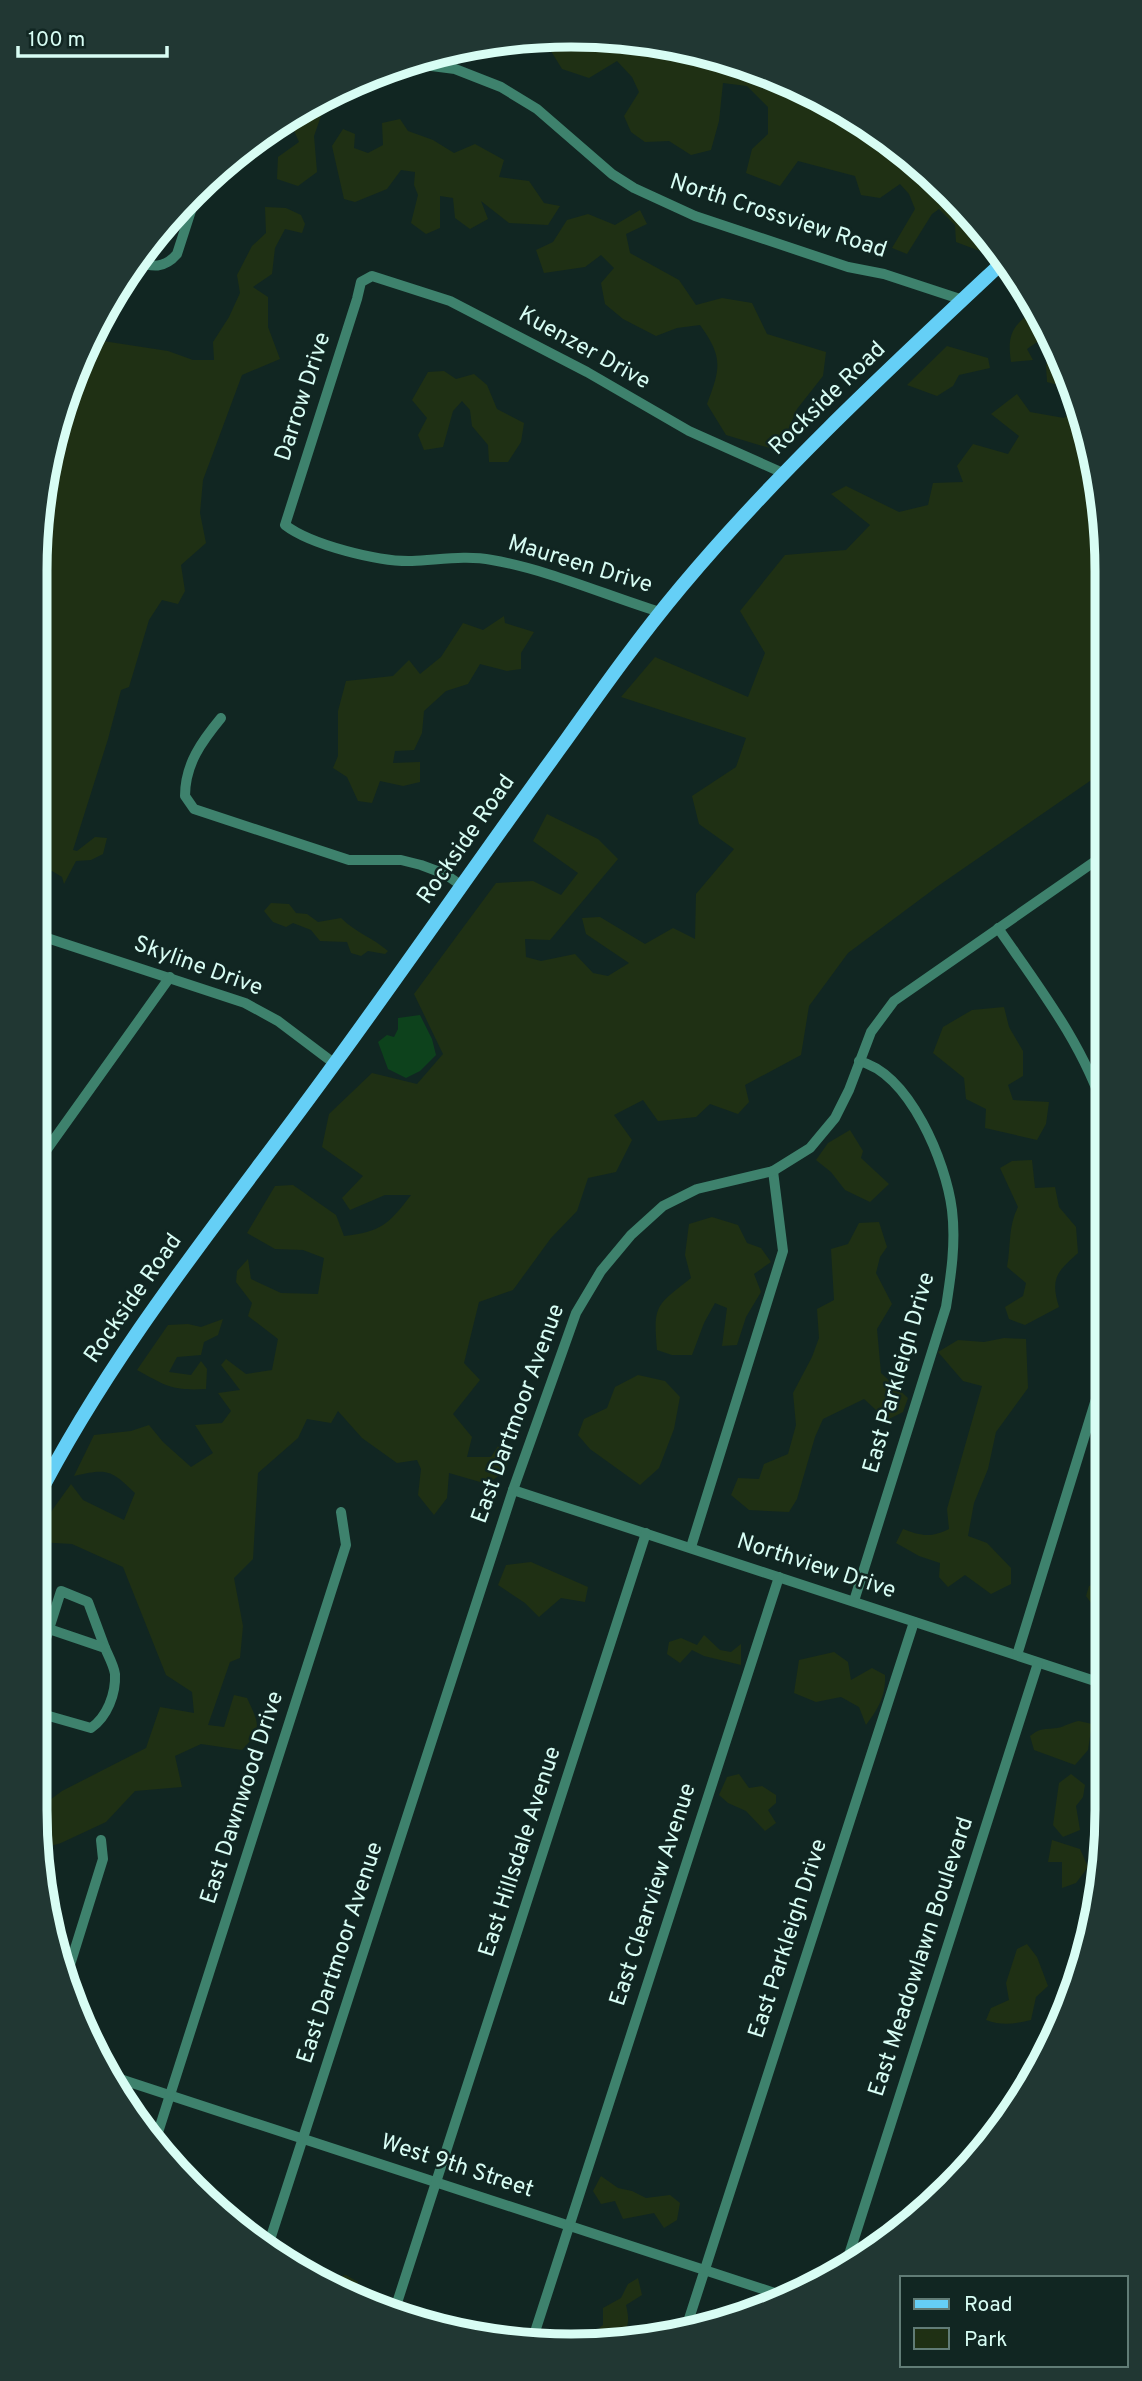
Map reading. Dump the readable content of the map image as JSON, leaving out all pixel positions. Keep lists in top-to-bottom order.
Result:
{
  "streets": {
    "main road": ["Rockside Road"],
    "street": [
      "North Crossview Road",
      "Kuenzer Drive",
      "Darrow Drive",
      "Maureen Drive",
      "Skyline Drive",
      "East Parkleigh Drive",
      "East Dartmoor Avenue",
      "Northview Drive",
      "East Dawnwood Drive",
      "East Hillsdale Avenue",
      "East Clearview Avenue",
      "East Meadowlawn Boulevard",
      "West 9th Street"
    ]
  },
  "crossings": [
    ["North Crossview Road", "Rockside Road"],
    ["Kuenzer Drive", "Darrow Drive"],
    ["Kuenzer Drive", "Rockside Road"],
    ["Darrow Drive", "Maureen Drive"],
    ["Rockside Road", "Maureen Drive"],
    ["Rockside Road", "Skyline Drive"],
    ["East Parkleigh Drive", "East Dartmoor Avenue"],
    ["East Parkleigh Drive", "Northview Drive"],
    ["East Parkleigh Drive", "West 9th Street"],
    ["East Dartmoor Avenue", "Northview Drive"],
    ["East Dartmoor Avenue", "West 9th Street"],
    ["Northview Drive", "East Hillsdale Avenue"],
    ["Northview Drive", "East Clearview Avenue"],
    ["Northview Drive", "East Meadowlawn Boulevard"],
    ["East Dawnwood Drive", "West 9th Street"],
    ["East Hillsdale Avenue", "West 9th Street"],
    ["East Clearview Avenue", "West 9th Street"]
  ],
  "legend": ["Road", "Park"],
  "scale_bar": "100 m"
}
